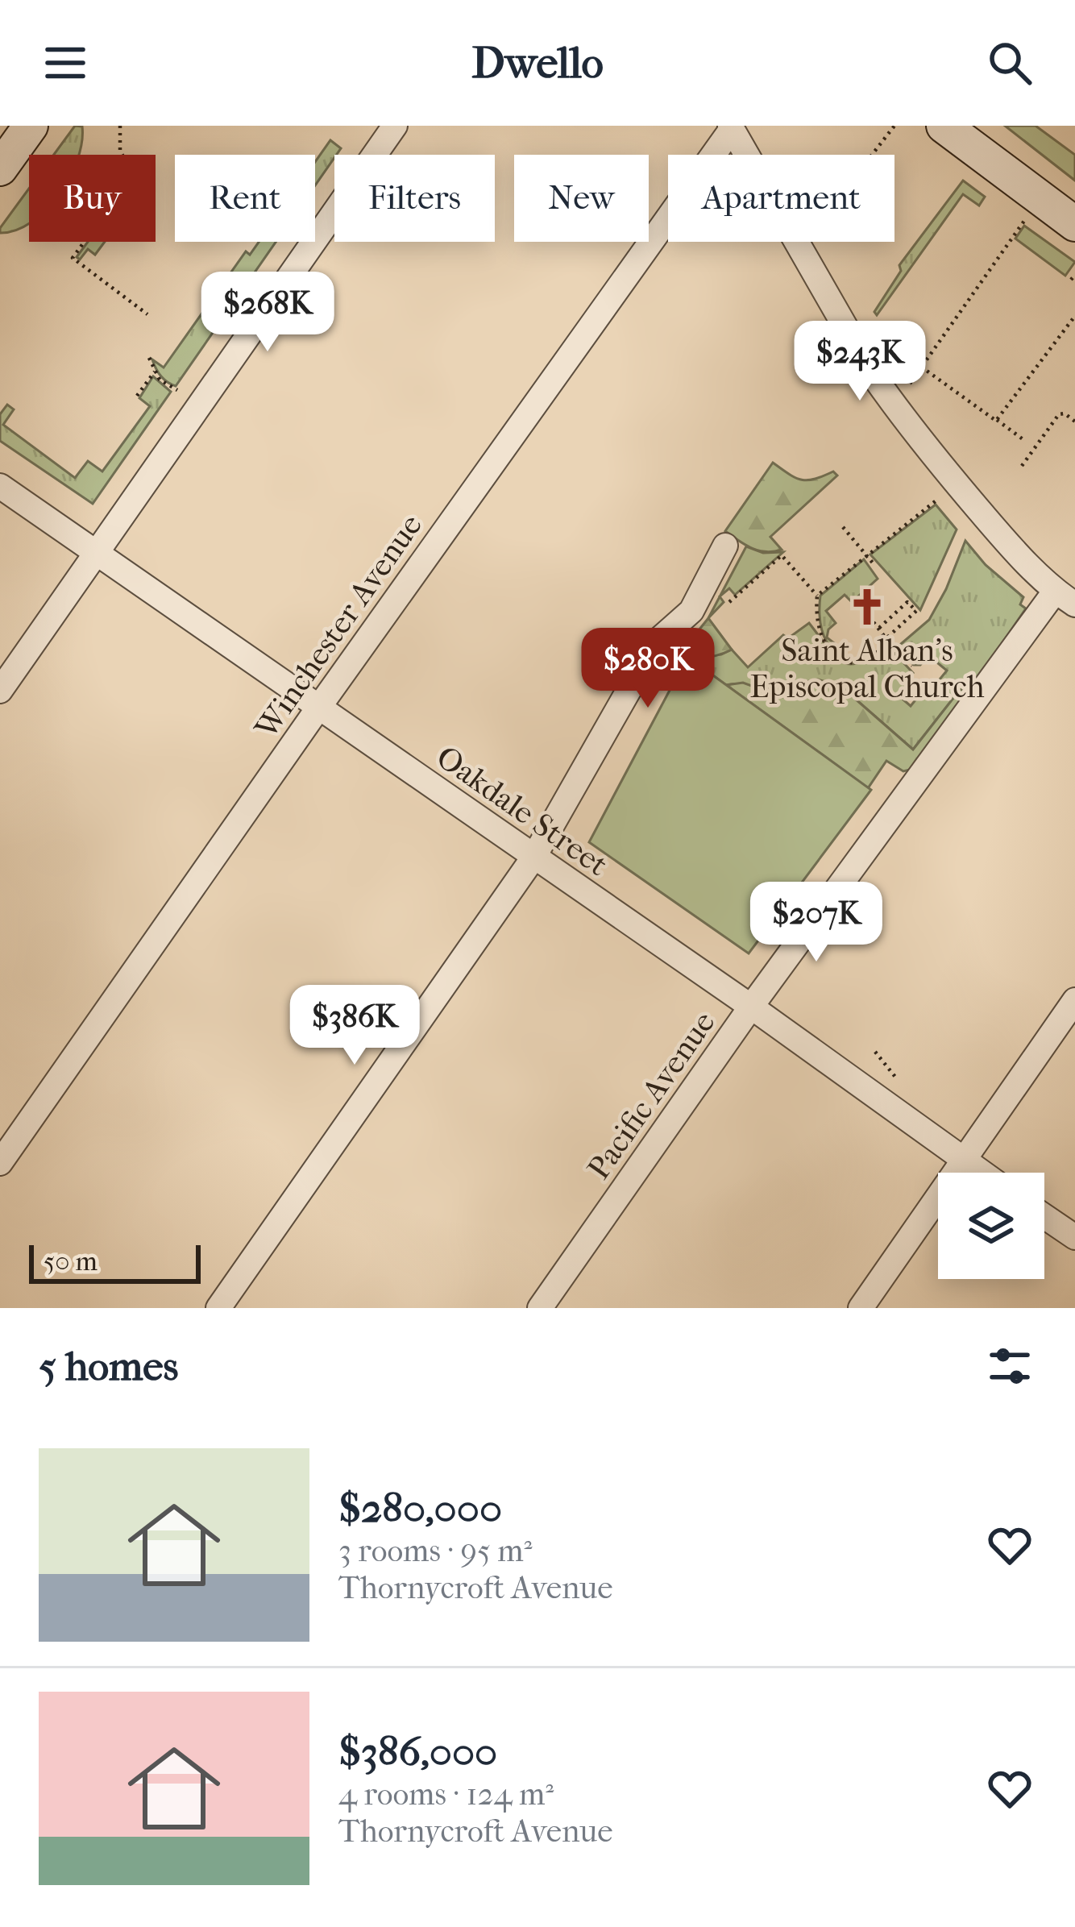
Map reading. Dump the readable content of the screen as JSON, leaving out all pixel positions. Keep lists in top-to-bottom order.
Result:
{
  "streets": {
    "street": ["Winchester Avenue", "Oakdale Street", "Pacific Avenue"]
  },
  "crossings": [
    ["Winchester Avenue", "Oakdale Street"],
    ["Oakdale Street", "Pacific Avenue"]
  ],
  "places": {
    "church": ["Saint Alban's Episcopal Church"]
  },
  "scale_bar": "50 m",
  "page": {
    "header": "Dwello",
    "chip": [
      "Buy",
      "Rent",
      "Filters",
      "New",
      "Apartment"
    ],
    "price": [
      "$268K",
      "$243K",
      "$280K",
      "$207K",
      "$386K"
    ],
    "scale": "50 m",
    "heading": "5 homes",
    "list": [
      {
        "name": "$280,000",
        "note": "3 rooms · 95 m² · Thornycroft Avenue"
      },
      {
        "name": "$386,000",
        "note": "4 rooms · 124 m² · Thornycroft Avenue"
      }
    ]
  }
}
